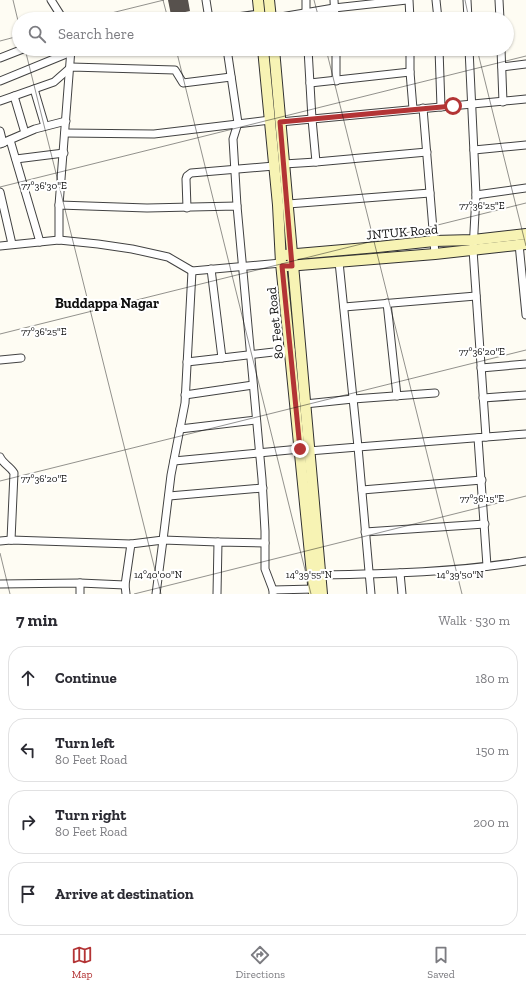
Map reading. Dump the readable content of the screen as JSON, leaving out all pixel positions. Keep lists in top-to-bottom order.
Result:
{
  "streets": {
    "main road": ["JNTUK Road", "80 Feet Road"]
  },
  "crossings": [
    ["JNTUK Road", "80 Feet Road"]
  ],
  "districts": ["Buddappa Nagar"],
  "page": {
    "search": "Search here",
    "heading": ["7 min", "Walk · 530 m"],
    "list": [
      ["Continue", "180 m"],
      ["Turn left", "80 Feet Road", "150 m"],
      ["Turn right", "80 Feet Road", "200 m"],
      "Arrive at destination"
    ],
    "nav": ["Map", "Directions", "Saved"]
  },
  "coordinates": [
    "77°36'30\"E",
    "77°36'25\"E",
    "77°36'20\"E",
    "77°36'15\"E",
    "14°40'00\"N",
    "14°39'55\"N",
    "14°39'50\"N"
  ]
}
